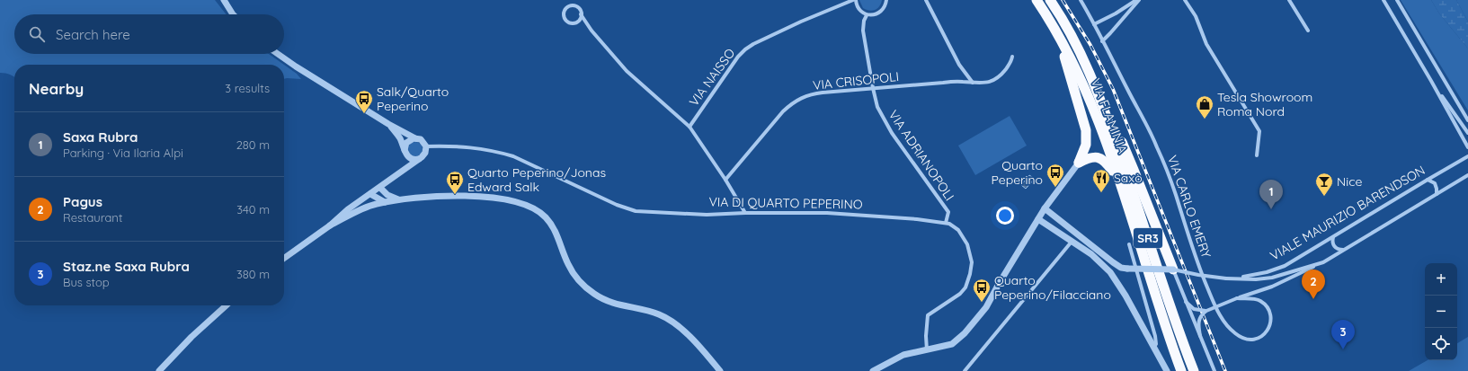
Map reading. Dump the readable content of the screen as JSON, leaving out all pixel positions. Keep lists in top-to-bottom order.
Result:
{
  "streets": {
    "highway": ["VIA FLAMINIA", "SR3"],
    "street": [
      "VIA NAISSO",
      "VIA CRISOPOLI",
      "VIA ADRIANOPOLI",
      "VIA DI QUARTO PEPERINO",
      "VIA CARLO EMERY",
      "VIALE MAURIZIO BARENDSON"
    ]
  },
  "crossings": [
    ["VIA CRISOPOLI", "VIA ADRIANOPOLI"],
    ["VIA ADRIANOPOLI", "VIA DI QUARTO PEPERINO"]
  ],
  "places": {
    "bus stop": [
      "Salk/Quarto Peperino",
      "Quarto Peperino",
      "Quarto Peperino/Jonas Edward Salk",
      "Quarto Peperino/Filacciano"
    ],
    "shop": ["Tesla Showroom Roma Nord"],
    "restaurant": ["Saxò"],
    "bar": ["Nice"]
  },
  "page": {
    "search": "Search here",
    "heading": ["Nearby", "3 results"],
    "list": [
      {
        "mark": "1",
        "name": "Saxa Rubra",
        "note": "Parking · Via Ilaria Alpi",
        "value": "280 m"
      },
      {
        "mark": "2",
        "name": "Pagus",
        "note": "Restaurant",
        "value": "340 m"
      },
      {
        "mark": "3",
        "name": "Staz.ne Saxa Rubra",
        "note": "Bus stop",
        "value": "380 m"
      }
    ],
    "pins": ["1", "2", "3"],
    "map_buttons": ["+", "−"]
  }
}
